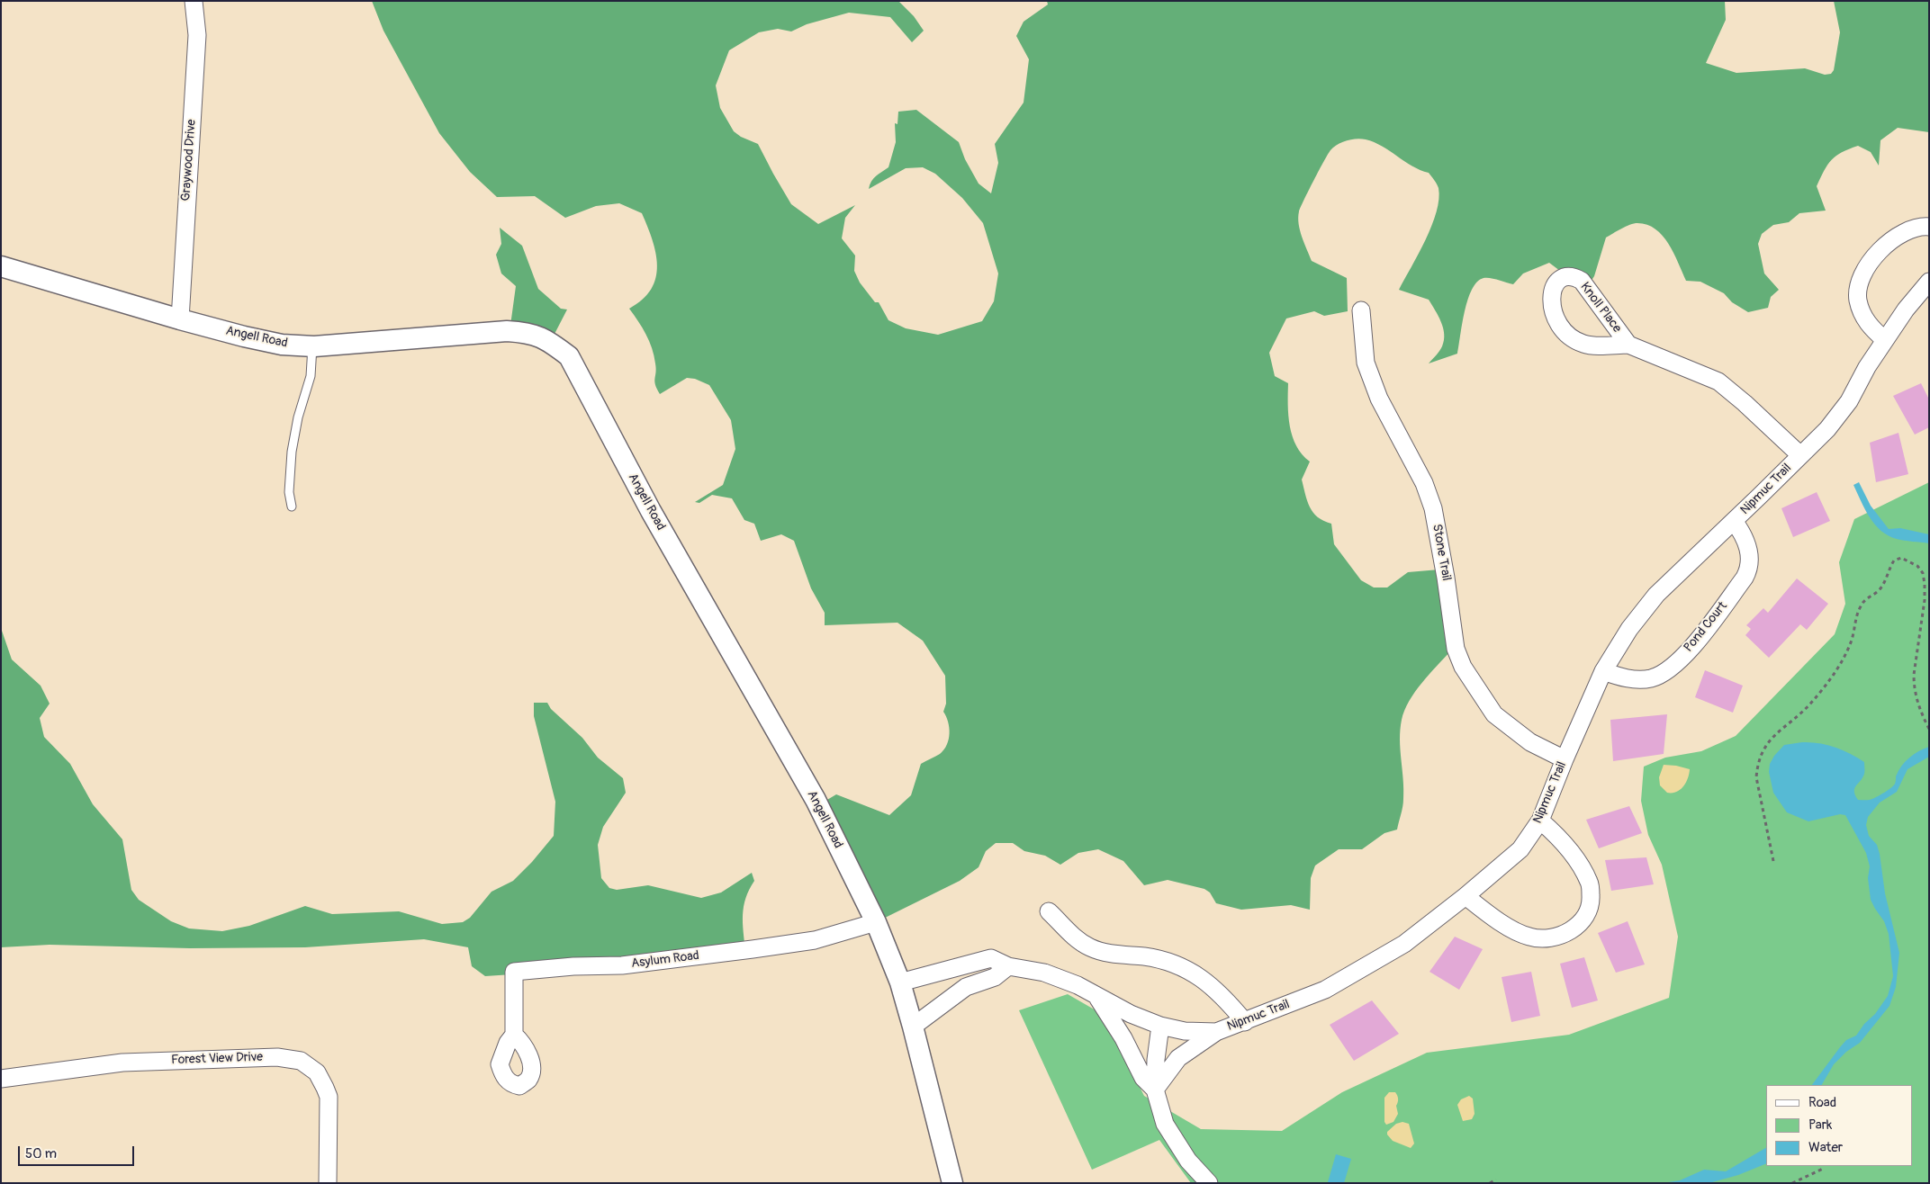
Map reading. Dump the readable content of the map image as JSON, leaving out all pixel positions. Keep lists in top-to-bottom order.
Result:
{
  "streets": {
    "street": [
      "Graywood Drive",
      "Knoll Place",
      "Angell Road",
      "Nipmuc Trail",
      "Stone Trail",
      "Pond Court",
      "Asylum Road",
      "Forest View Drive"
    ]
  },
  "crossings": [
    ["Graywood Drive", "Angell Road"],
    ["Knoll Place", "Nipmuc Trail"],
    ["Angell Road", "Nipmuc Trail"],
    ["Angell Road", "Asylum Road"],
    ["Nipmuc Trail", "Stone Trail"],
    ["Nipmuc Trail", "Pond Court"]
  ],
  "legend": ["Road", "Park", "Water"],
  "scale_bar": "50 m"
}
